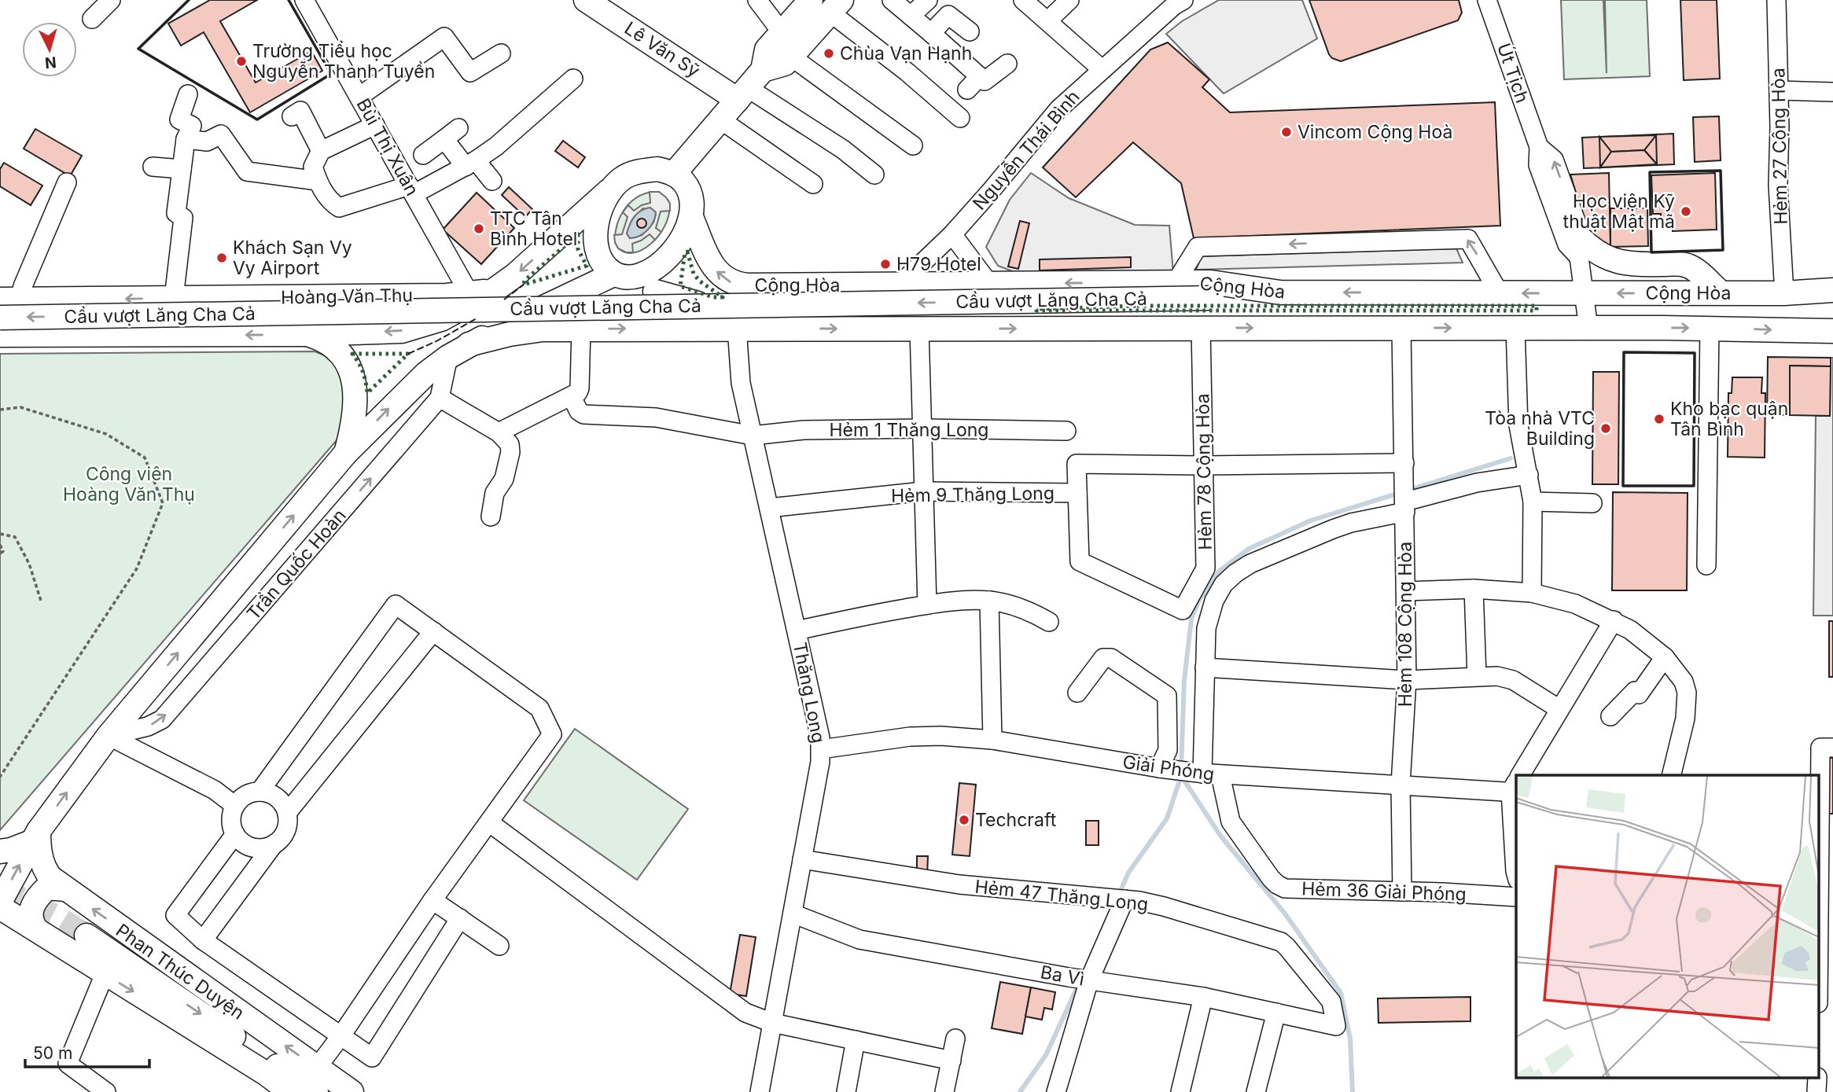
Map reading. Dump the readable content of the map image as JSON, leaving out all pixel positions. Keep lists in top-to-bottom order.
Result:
{
  "streets": {
    "main road": [
      "Lê Văn Sỹ",
      "Cộng Hòa",
      "Hoàng Văn Thụ",
      "Cầu vượt Lăng Cha Cả",
      "Trần Quốc Hoàn",
      "Phan Thúc Duyện"
    ],
    "street": [
      "Út Tịch",
      "Hẻm 27 Cộng Hòa",
      "Bùi Thị Xuân",
      "Nguyễn Thái Bình",
      "Hẻm 1 Thăng Long",
      "Hẻm 78 Cộng Hòa",
      "Hẻm 9 Thăng Long",
      "Hẻm 108 Cộng Hòa",
      "Thăng Long",
      "Giải Phóng",
      "Hẻm 36 Giải Phóng",
      "Hẻm 47 Thăng Long",
      "Ba Vì"
    ]
  },
  "crossings": [
    ["Út Tịch", "Cộng Hòa"],
    ["Hẻm 27 Cộng Hòa", "Cộng Hòa"],
    ["Bùi Thị Xuân", "Hoàng Văn Thụ"],
    ["Nguyễn Thái Bình", "Cộng Hòa"],
    ["Cộng Hòa", "Hoàng Văn Thụ"],
    ["Cộng Hòa", "Cầu vượt Lăng Cha Cả"],
    ["Cộng Hòa", "Hẻm 78 Cộng Hòa"],
    ["Cộng Hòa", "Trần Quốc Hoàn"],
    ["Cộng Hòa", "Hẻm 108 Cộng Hòa"],
    ["Cộng Hòa", "Thăng Long"],
    ["Hoàng Văn Thụ", "Trần Quốc Hoàn"],
    ["Hẻm 1 Thăng Long", "Thăng Long"],
    ["Hẻm 78 Cộng Hòa", "Hẻm 9 Thăng Long"],
    ["Hẻm 9 Thăng Long", "Thăng Long"],
    ["Trần Quốc Hoàn", "Phan Thúc Duyện"],
    ["Hẻm 108 Cộng Hòa", "Giải Phóng"],
    ["Hẻm 108 Cộng Hòa", "Hẻm 36 Giải Phóng"],
    ["Thăng Long", "Giải Phóng"],
    ["Thăng Long", "Hẻm 47 Thăng Long"],
    ["Thăng Long", "Ba Vì"],
    ["Giải Phóng", "Hẻm 36 Giải Phóng"],
    ["Hẻm 47 Thăng Long", "Ba Vì"]
  ],
  "one_way": ["Cầu vượt Lăng Cha Cả", "Trần Quốc Hoàn"],
  "parks": ["Công viên Hoàng Văn Thụ"],
  "places": [
    "Chùa Vạn Hạnh",
    "Trường Tiểu học Nguyễn Thanh Tuyền",
    "Vincom Cộng Hoà",
    "Học viện Kỹ thuật Mật mã",
    "TTC Tân Bình Hotel",
    "Khách Sạn Vy Vy Airport",
    "H79 Hotel",
    "Kho bạc quận Tân Bình",
    "Tòa nhà VTC Building",
    "Techcraft"
  ],
  "scale_bar": "50 m",
  "north": "bottom"
}
